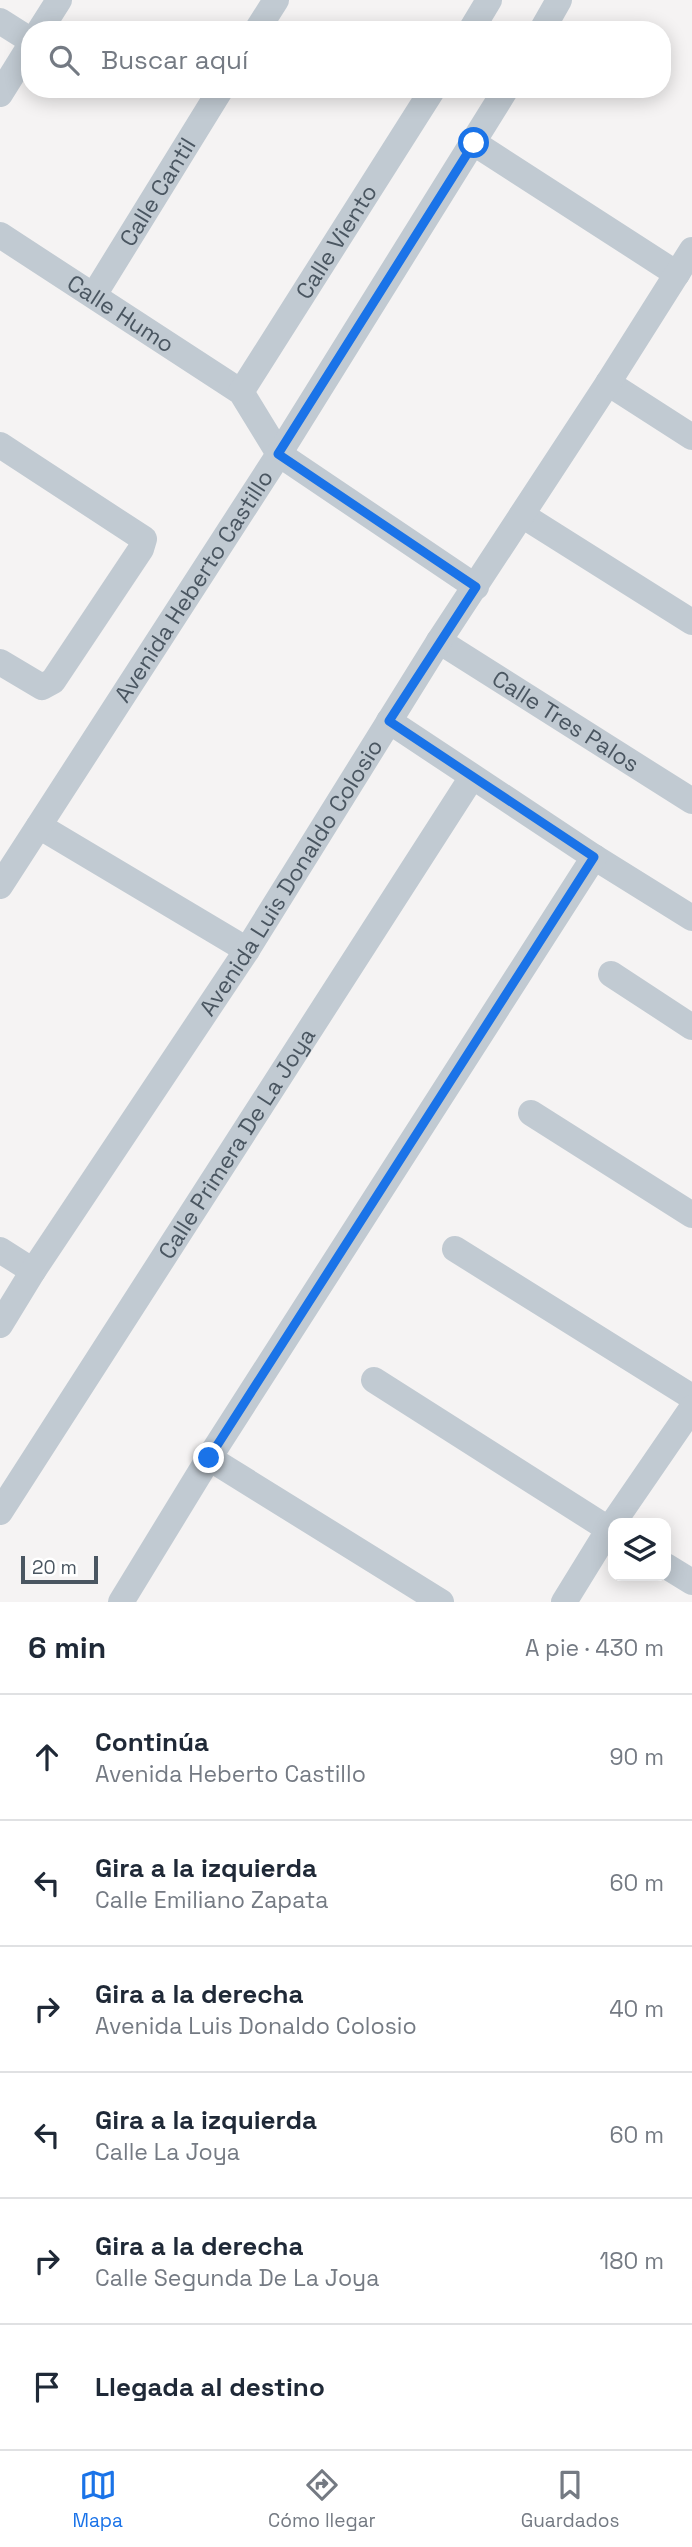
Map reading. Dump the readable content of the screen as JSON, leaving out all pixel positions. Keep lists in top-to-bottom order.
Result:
{
  "streets": {
    "street": [
      "Calle Cantil",
      "Calle Viento",
      "Calle Humo",
      "Avenida Heberto Castillo",
      "Calle Tres Palos",
      "Avenida Luis Donaldo Colosio",
      "Calle Primera De La Joya"
    ]
  },
  "crossings": [
    ["Calle Cantil", "Calle Humo"],
    ["Calle Viento", "Calle Humo"],
    ["Calle Tres Palos", "Avenida Luis Donaldo Colosio"]
  ],
  "scale_bar": "20 m",
  "page": {
    "search": "Buscar aquí",
    "scale": "20 m",
    "heading": ["6 min", "A pie · 430 m"],
    "list": [
      ["Continúa", "Avenida Heberto Castillo", "90 m"],
      ["Gira a la izquierda", "Calle Emiliano Zapata", "60 m"],
      ["Gira a la derecha", "Avenida Luis Donaldo Colosio", "40 m"],
      ["Gira a la izquierda", "Calle La Joya", "60 m"],
      ["Gira a la derecha", "Calle Segunda De La Joya", "180 m"],
      "Llegada al destino"
    ],
    "nav": ["Mapa", "Cómo llegar", "Guardados"]
  }
}
